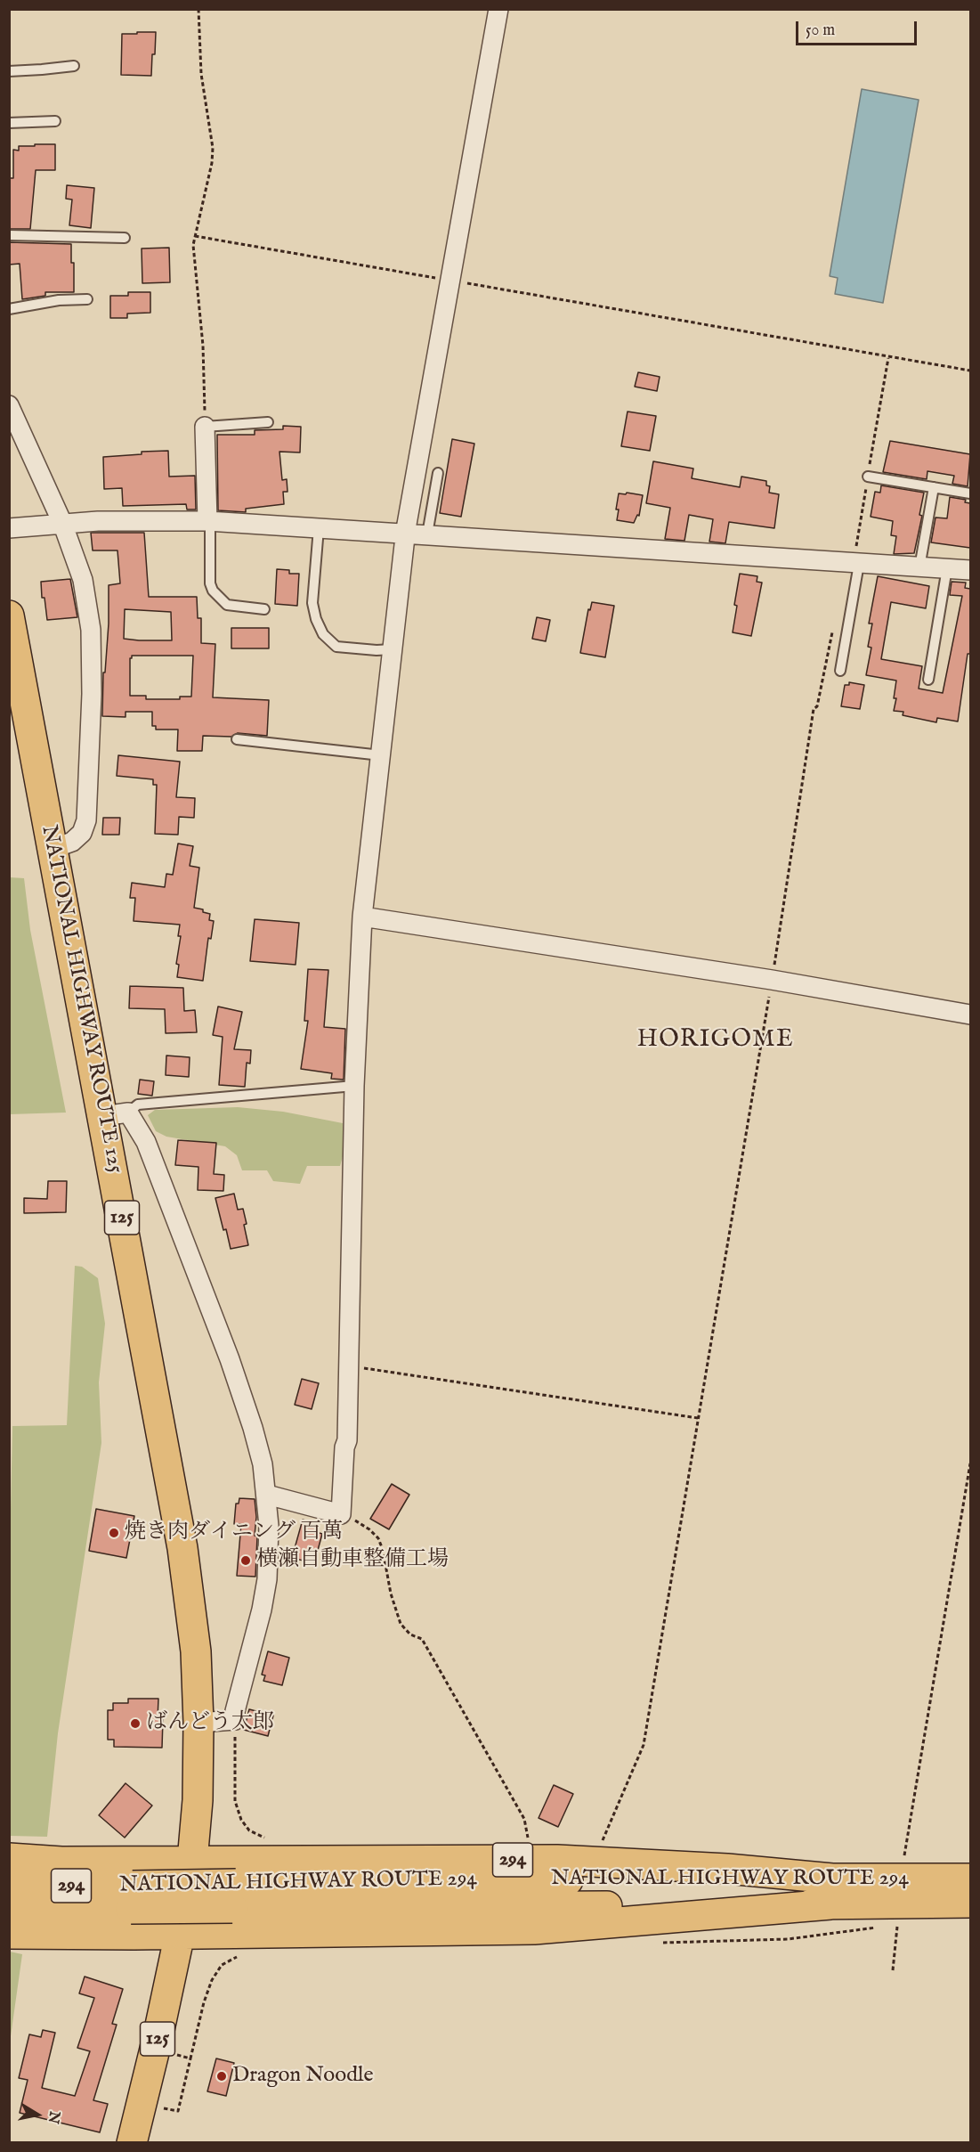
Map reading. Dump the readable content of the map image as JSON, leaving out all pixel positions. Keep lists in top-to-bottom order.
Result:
{
  "streets": {
    "highway": [
      "NATIONAL HIGHWAY ROUTE 125",
      "125",
      "294",
      "NATIONAL HIGHWAY ROUTE 294"
    ]
  },
  "crossings": [
    ["NATIONAL HIGHWAY ROUTE 125", "294"],
    ["294", "NATIONAL HIGHWAY ROUTE 294"]
  ],
  "districts": ["HORIGOME"],
  "places": [
    "焼き肉ダイニング 百萬",
    "横瀬自動車整備工場",
    "ばんどう太郎",
    "Dragon Noodle"
  ],
  "scale_bar": "50 m",
  "north": "right"
}
